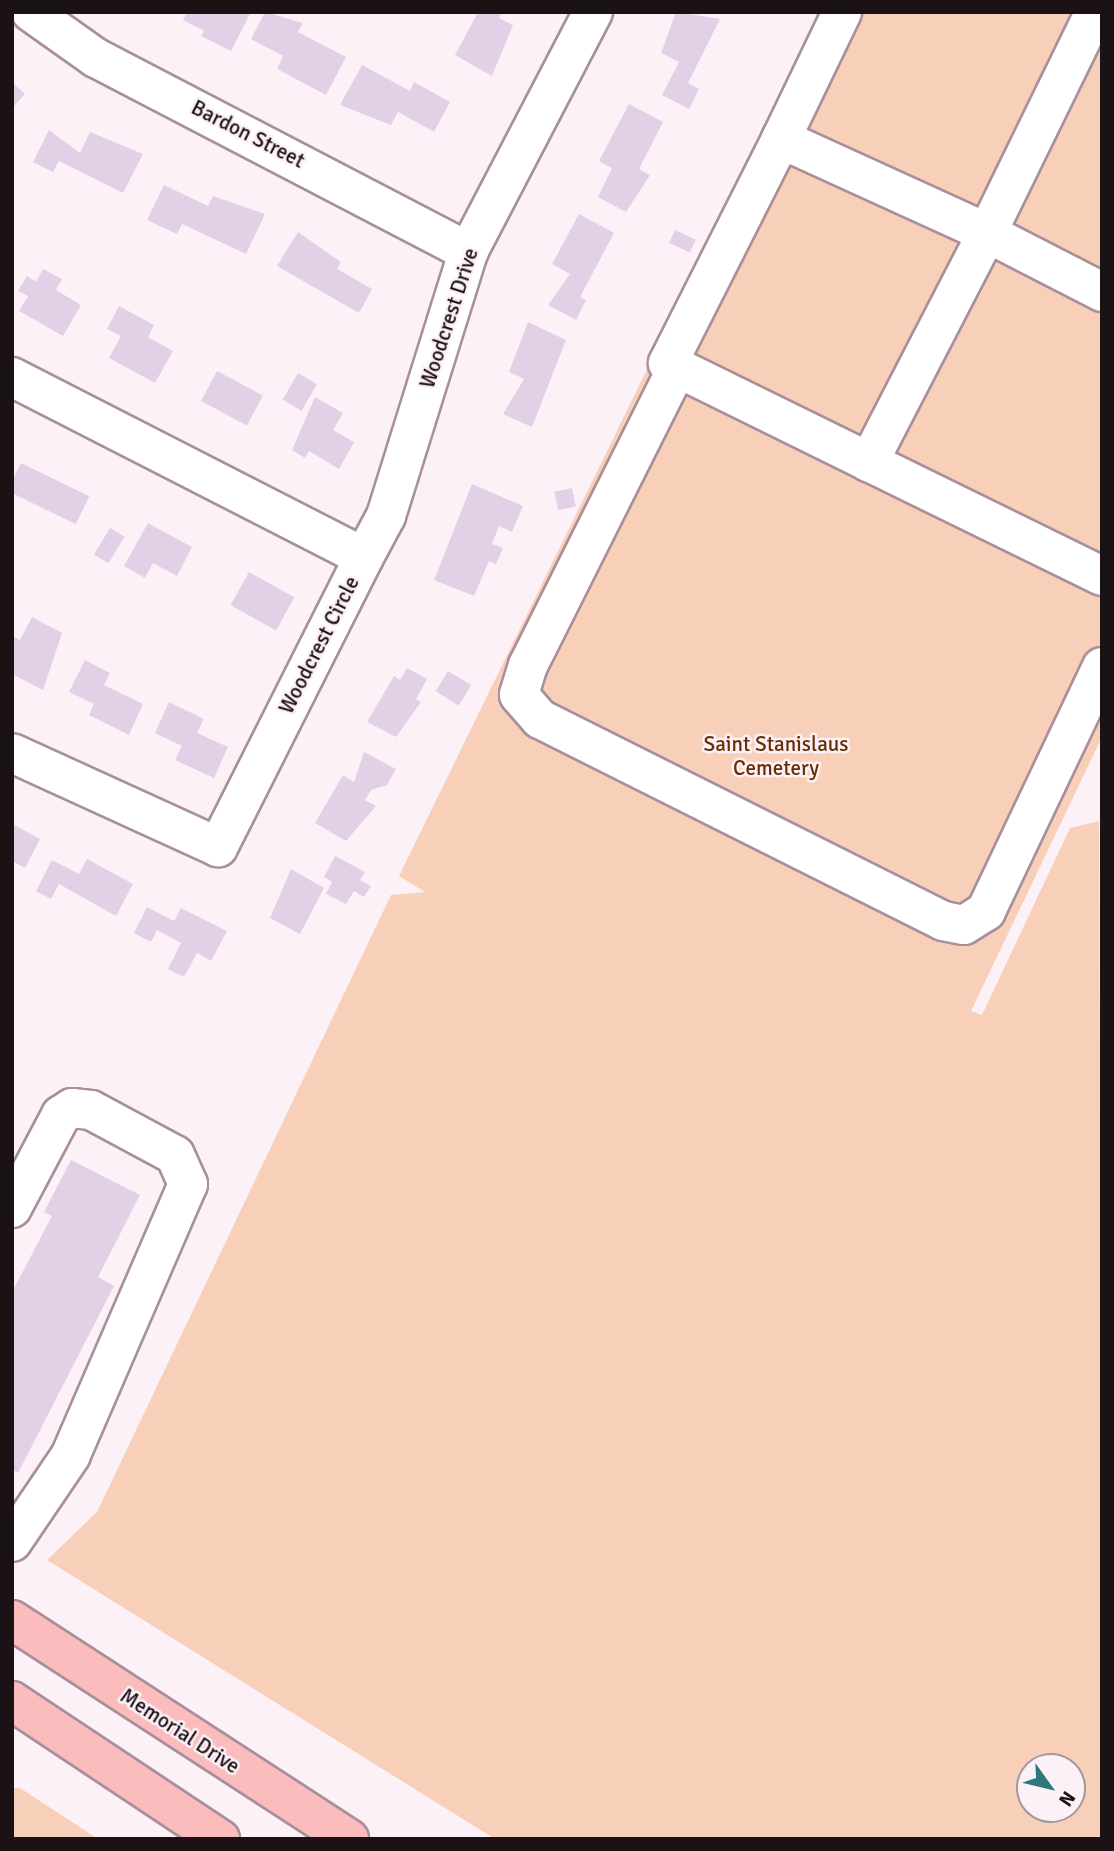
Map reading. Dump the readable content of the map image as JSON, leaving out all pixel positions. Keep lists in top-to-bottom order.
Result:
{
  "streets": {
    "main road": ["Memorial Drive"],
    "street": ["Bardon Street", "Woodcrest Drive", "Woodcrest Circle"]
  },
  "crossings": [
    ["Bardon Street", "Woodcrest Drive"],
    ["Woodcrest Drive", "Woodcrest Circle"]
  ],
  "parks": ["Saint Stanislaus Cemetery"],
  "north": "bottom right"
}
